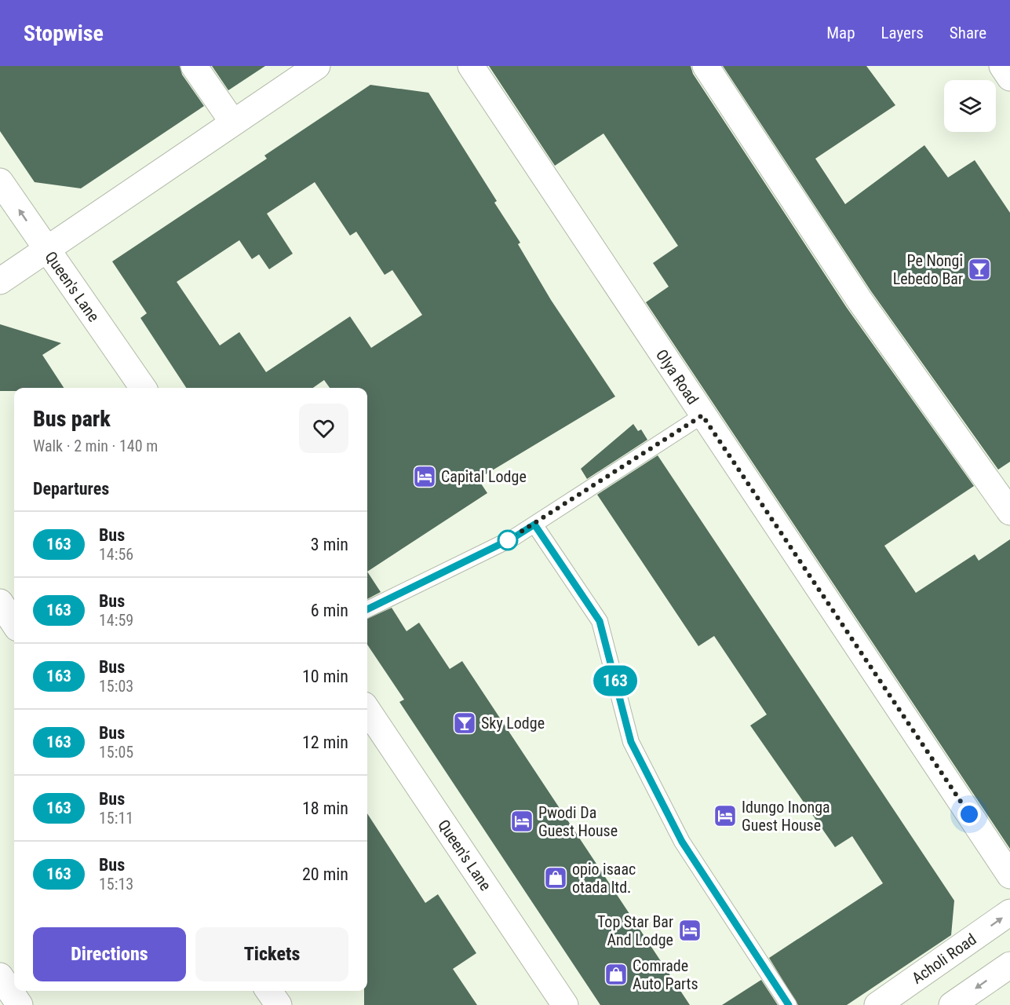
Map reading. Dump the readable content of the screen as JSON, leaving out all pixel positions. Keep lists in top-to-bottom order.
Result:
{
  "streets": {
    "street": ["Queen's Lane", "Olya Road", "Acholi Road"]
  },
  "places": {
    "bar": ["Pe Nongi Lebedo Bar", "Sky Lodge"],
    "hotel": [
      "Capital Lodge",
      "Idungo Inonga Guest House",
      "Pwodi Da Guest House",
      "Top Star Bar And Lodge"
    ],
    "shop": ["opio isaac otada ltd.", "Comrade Auto Parts"]
  },
  "lines": ["bus line 163"],
  "page": {
    "header": "Stopwise",
    "nav": ["Map", "Layers", "Share"],
    "on_map": "163",
    "heading": [
      ["Bus park", "Walk · 2 min · 140 m"],
      "Departures"
    ],
    "list": [
      {
        "mark": "163",
        "name": "Bus",
        "note": "14:56",
        "value": "3 min"
      },
      {
        "mark": "163",
        "name": "Bus",
        "note": "14:59",
        "value": "6 min"
      },
      {
        "mark": "163",
        "name": "Bus",
        "note": "15:03",
        "value": "10 min"
      },
      {
        "mark": "163",
        "name": "Bus",
        "note": "15:05",
        "value": "12 min"
      },
      {
        "mark": "163",
        "name": "Bus",
        "note": "15:11",
        "value": "18 min"
      },
      {
        "mark": "163",
        "name": "Bus",
        "note": "15:13",
        "value": "20 min"
      }
    ],
    "buttons": ["Directions", "Tickets"]
  }
}
